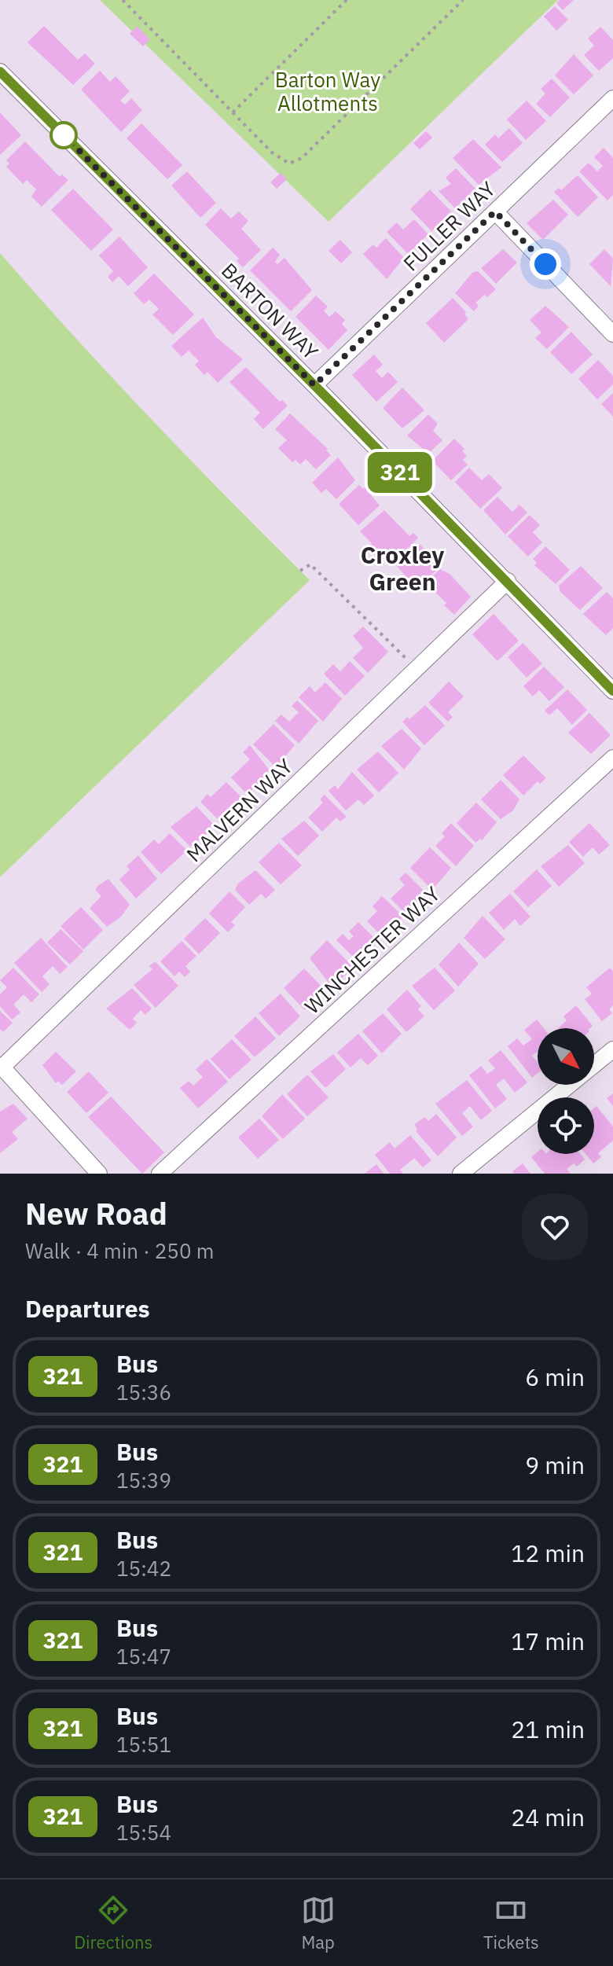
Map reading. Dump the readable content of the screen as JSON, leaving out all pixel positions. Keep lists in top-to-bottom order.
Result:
{
  "streets": {
    "street": [
      "FULLER WAY",
      "BARTON WAY",
      "MALVERN WAY",
      "WINCHESTER WAY"
    ]
  },
  "crossings": [
    ["FULLER WAY", "BARTON WAY"],
    ["BARTON WAY", "MALVERN WAY"]
  ],
  "districts": ["Croxley Green"],
  "parks": ["Barton Way Allotments"],
  "lines": ["bus line 321"],
  "north": "bottom right",
  "page": {
    "on_map": "321",
    "heading": [
      ["New Road", "Walk · 4 min · 250 m"],
      "Departures"
    ],
    "list": [
      {
        "mark": "321",
        "name": "Bus",
        "note": "15:36",
        "value": "6 min"
      },
      {
        "mark": "321",
        "name": "Bus",
        "note": "15:39",
        "value": "9 min"
      },
      {
        "mark": "321",
        "name": "Bus",
        "note": "15:42",
        "value": "12 min"
      },
      {
        "mark": "321",
        "name": "Bus",
        "note": "15:47",
        "value": "17 min"
      },
      {
        "mark": "321",
        "name": "Bus",
        "note": "15:51",
        "value": "21 min"
      },
      {
        "mark": "321",
        "name": "Bus",
        "note": "15:54",
        "value": "24 min"
      }
    ],
    "tabs": ["Directions", "Map", "Tickets"]
  }
}
